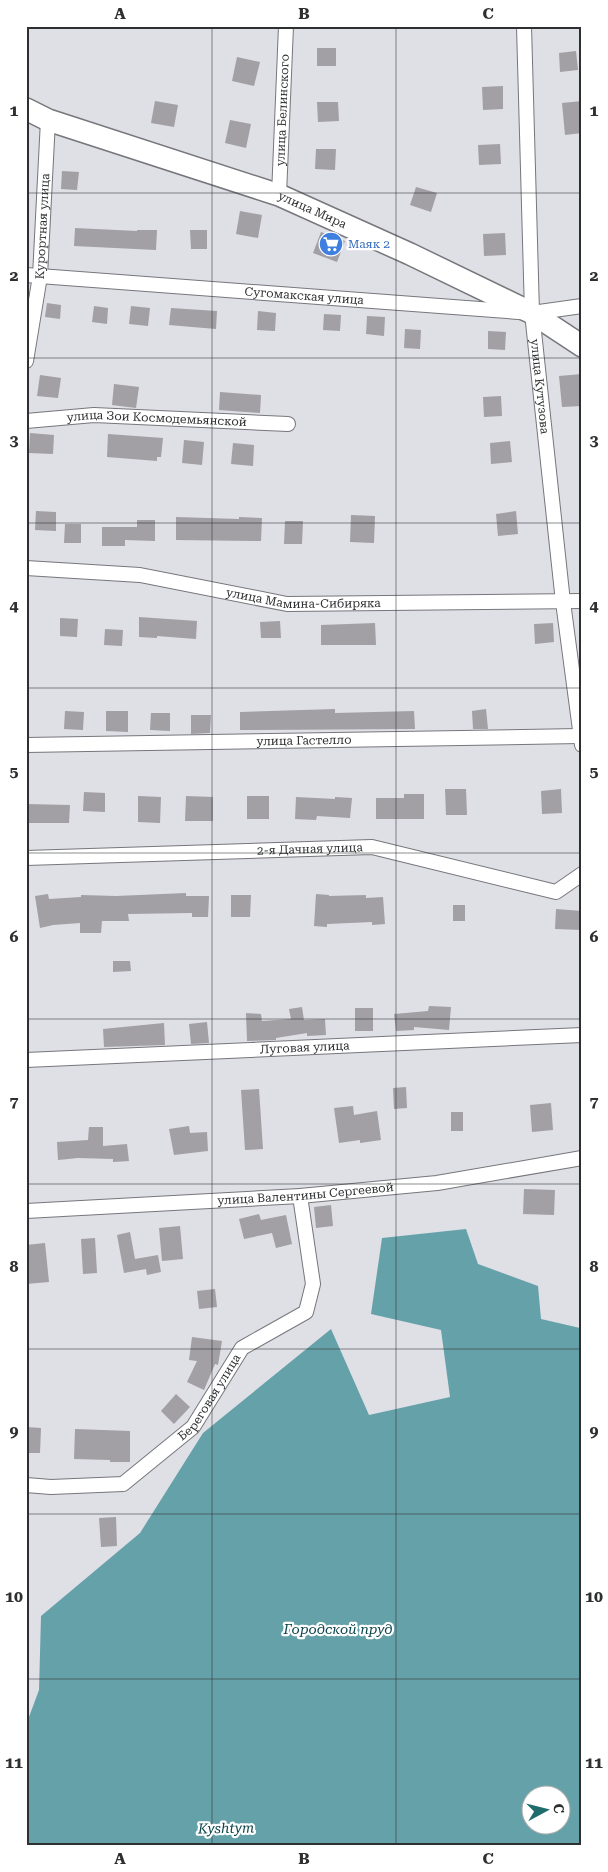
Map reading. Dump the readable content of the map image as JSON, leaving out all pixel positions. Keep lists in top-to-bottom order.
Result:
{
  "streets": {
    "main road": ["улица Мира"],
    "street": [
      "улица Белинского",
      "Курортная улица",
      "Сугомакская улица",
      "улица Кутузова",
      "улица Зои Космодемьянской",
      "улица Мамина-Сибиряка",
      "улица Гастелло",
      "2-я Дачная улица",
      "Луговая улица",
      "улица Валентины Сергеевой",
      "Береговая улица"
    ]
  },
  "crossings": [
    ["улица Белинского", "улица Мира"],
    ["улица Мира", "Курортная улица"],
    ["улица Мира", "Сугомакская улица"],
    ["улица Мира", "улица Кутузова"],
    ["Курортная улица", "Сугомакская улица"],
    ["Сугомакская улица", "улица Кутузова"],
    ["улица Кутузова", "улица Мамина-Сибиряка"],
    ["улица Кутузова", "улица Гастелло"],
    ["улица Валентины Сергеевой", "Береговая улица"]
  ],
  "water": ["Городской пруд", "Kyshtym"],
  "places": {
    "supermarket": ["Маяк 2"]
  },
  "north": "right",
  "grid": {
    "columns": ["A", "B", "C"],
    "rows": [
      "1",
      "2",
      "3",
      "4",
      "5",
      "6",
      "7",
      "8",
      "9",
      "10",
      "11"
    ]
  }
}
